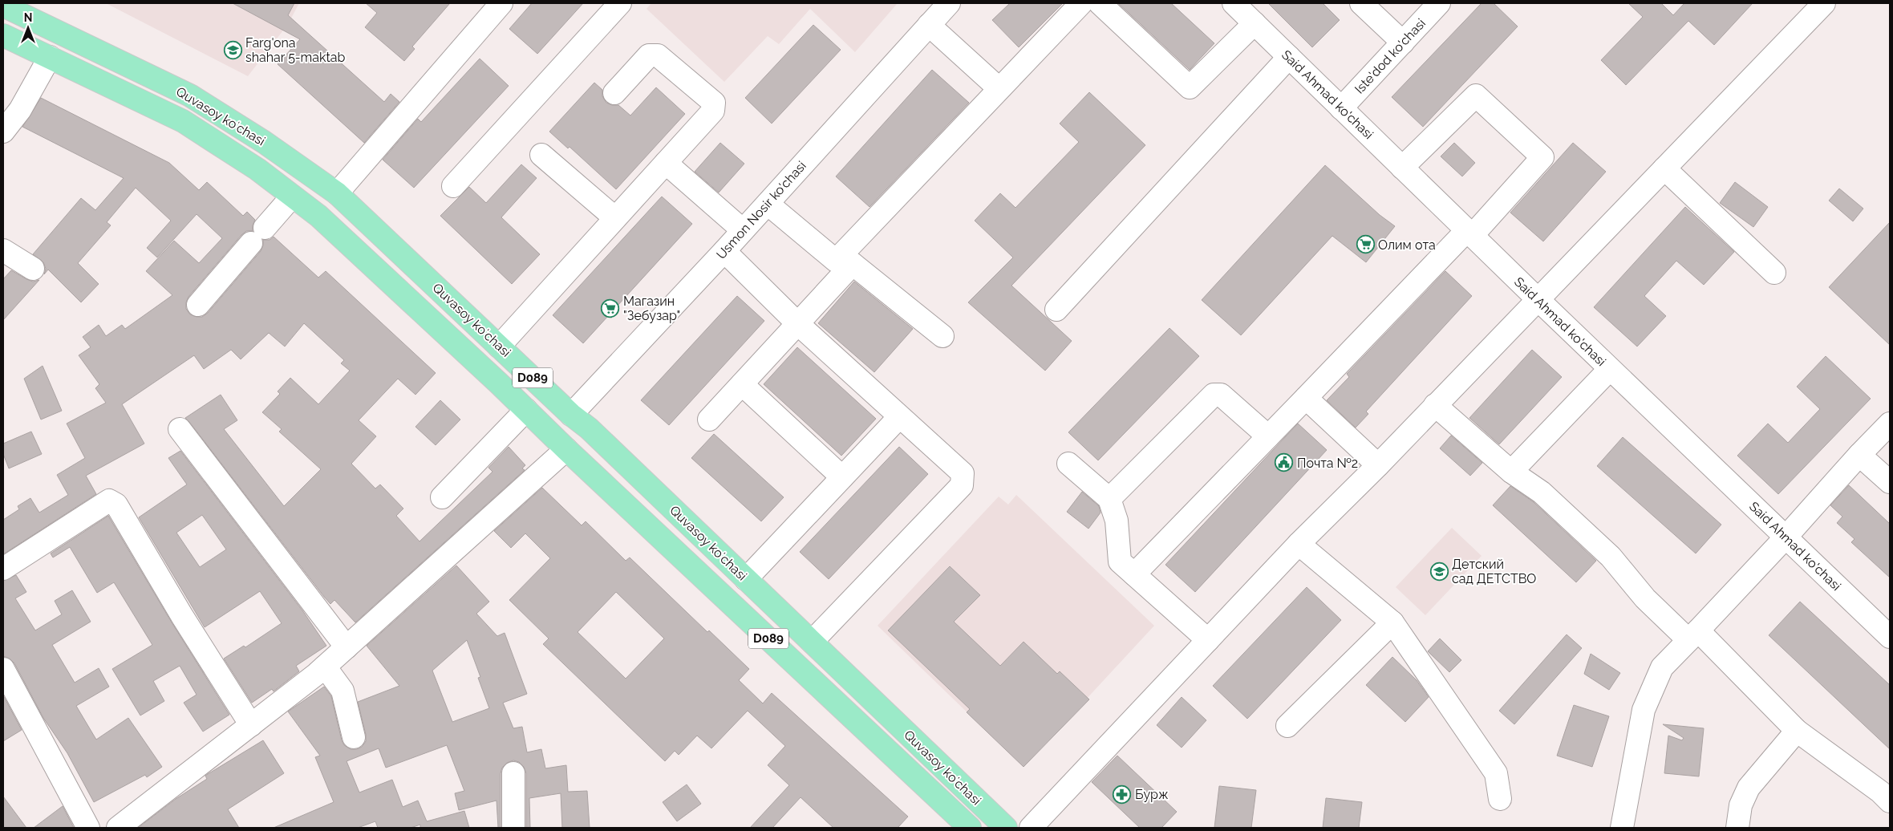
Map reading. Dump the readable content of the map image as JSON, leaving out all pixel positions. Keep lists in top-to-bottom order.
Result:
{
  "streets": {
    "main road": ["Quvasoy koʻchasi", "D089"],
    "street": ["Iste'dod ko'chasi", "Said Ahmad ko'chasi", "Usmon Nosir ko'chasi"]
  },
  "crossings": [
    ["Iste'dod ko'chasi", "Said Ahmad ko'chasi"],
    ["Quvasoy koʻchasi", "Usmon Nosir ko'chasi"]
  ],
  "places": {
    "school or university": ["Farg'ona shahar 5-maktab", "Детский сад ДЕТСТВО"],
    "supermarket": ["Олим ота", "Магазин \"Зебузар\""],
    "public building": ["Почта №2"],
    "pharmacy": ["Бурж"]
  },
  "north": "top"
}
